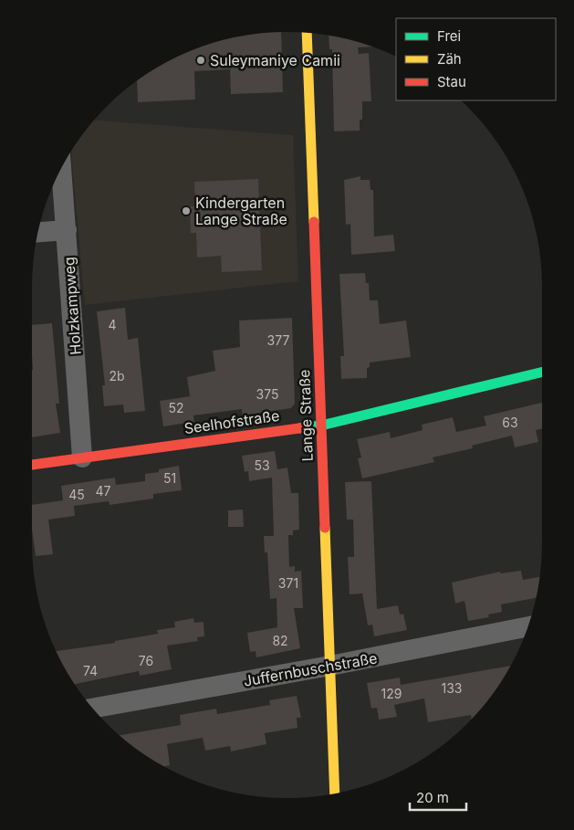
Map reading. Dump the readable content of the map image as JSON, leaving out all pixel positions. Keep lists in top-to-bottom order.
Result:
{
  "streets": {
    "street": [
      "Holzkampweg",
      "Lange Straße",
      "Seelhofstraße",
      "Juffernbuschstraße"
    ]
  },
  "crossings": [
    ["Holzkampweg", "Seelhofstraße"],
    ["Lange Straße", "Seelhofstraße"],
    ["Lange Straße", "Juffernbuschstraße"]
  ],
  "places": ["Suleymaniye Camii", "Kindergarten Lange Straße"],
  "house_numbers": [
    "4",
    "377",
    "2b",
    "375",
    "52",
    "63",
    "53",
    "51",
    "47",
    "45",
    "371",
    "82",
    "76",
    "74",
    "133",
    "129"
  ],
  "legend": ["Frei", "Zäh", "Stau"],
  "scale_bar": "20 m"
}
